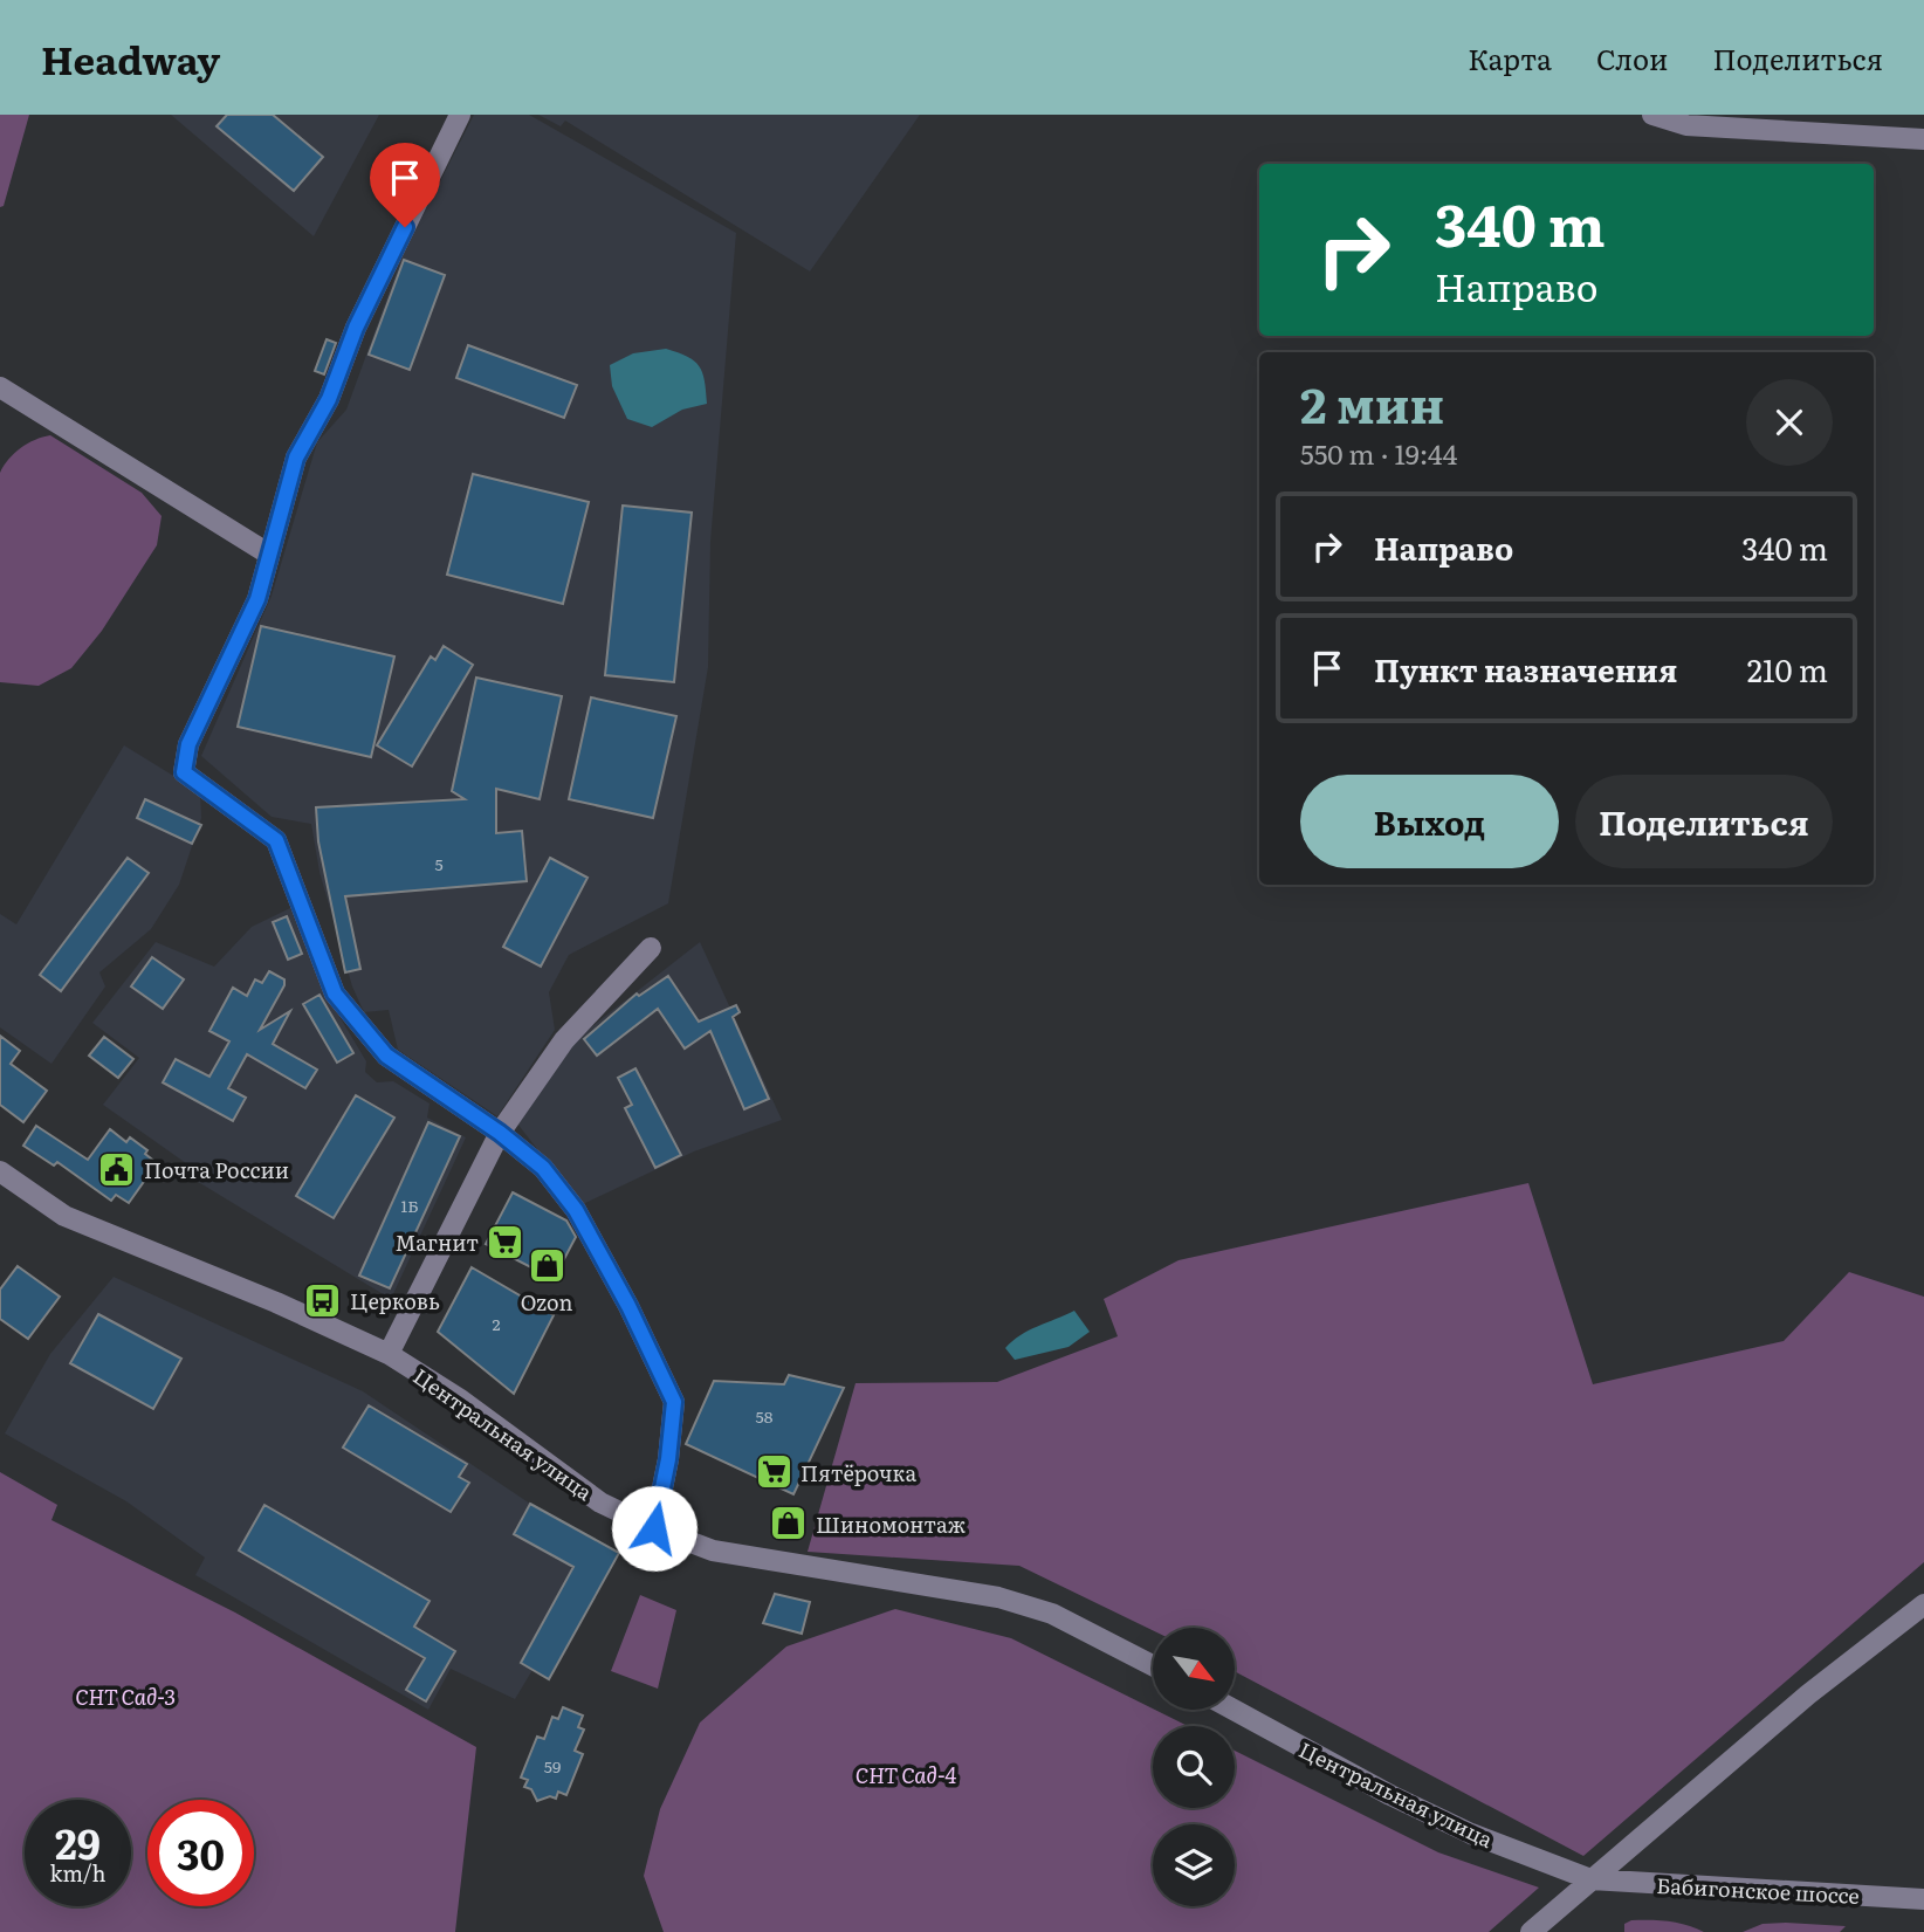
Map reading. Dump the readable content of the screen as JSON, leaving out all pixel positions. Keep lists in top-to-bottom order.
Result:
{
  "streets": {
    "street": ["Центральная улица", "Бабигонское шоссе"]
  },
  "crossings": [
    ["Центральная улица", "Бабигонское шоссе"]
  ],
  "parks": ["СНТ Сад-3", "СНТ Сад-4"],
  "places": {
    "public building": ["Почта России"],
    "supermarket": ["Магнит", "Пятёрочка"],
    "shop": ["Ozon", "Шиномонтаж"],
    "bus stop": ["Церковь"]
  },
  "house_numbers": [
    "5",
    "1Б",
    "2",
    "58",
    "59"
  ],
  "north": "bottom right",
  "page": {
    "header": "Headway",
    "nav": ["Карта", "Слои", "Поделиться"],
    "turn": ["340 m", "Направо"],
    "heading": ["2 мин", "550 m · 19:44"],
    "list": [
      {
        "name": "Направо",
        "value": "340 m"
      },
      {
        "name": "Пункт назначения",
        "value": "210 m"
      }
    ],
    "buttons": ["Выход", "Поделиться"],
    "speed": "29 km/h",
    "limit": "30"
  }
}
